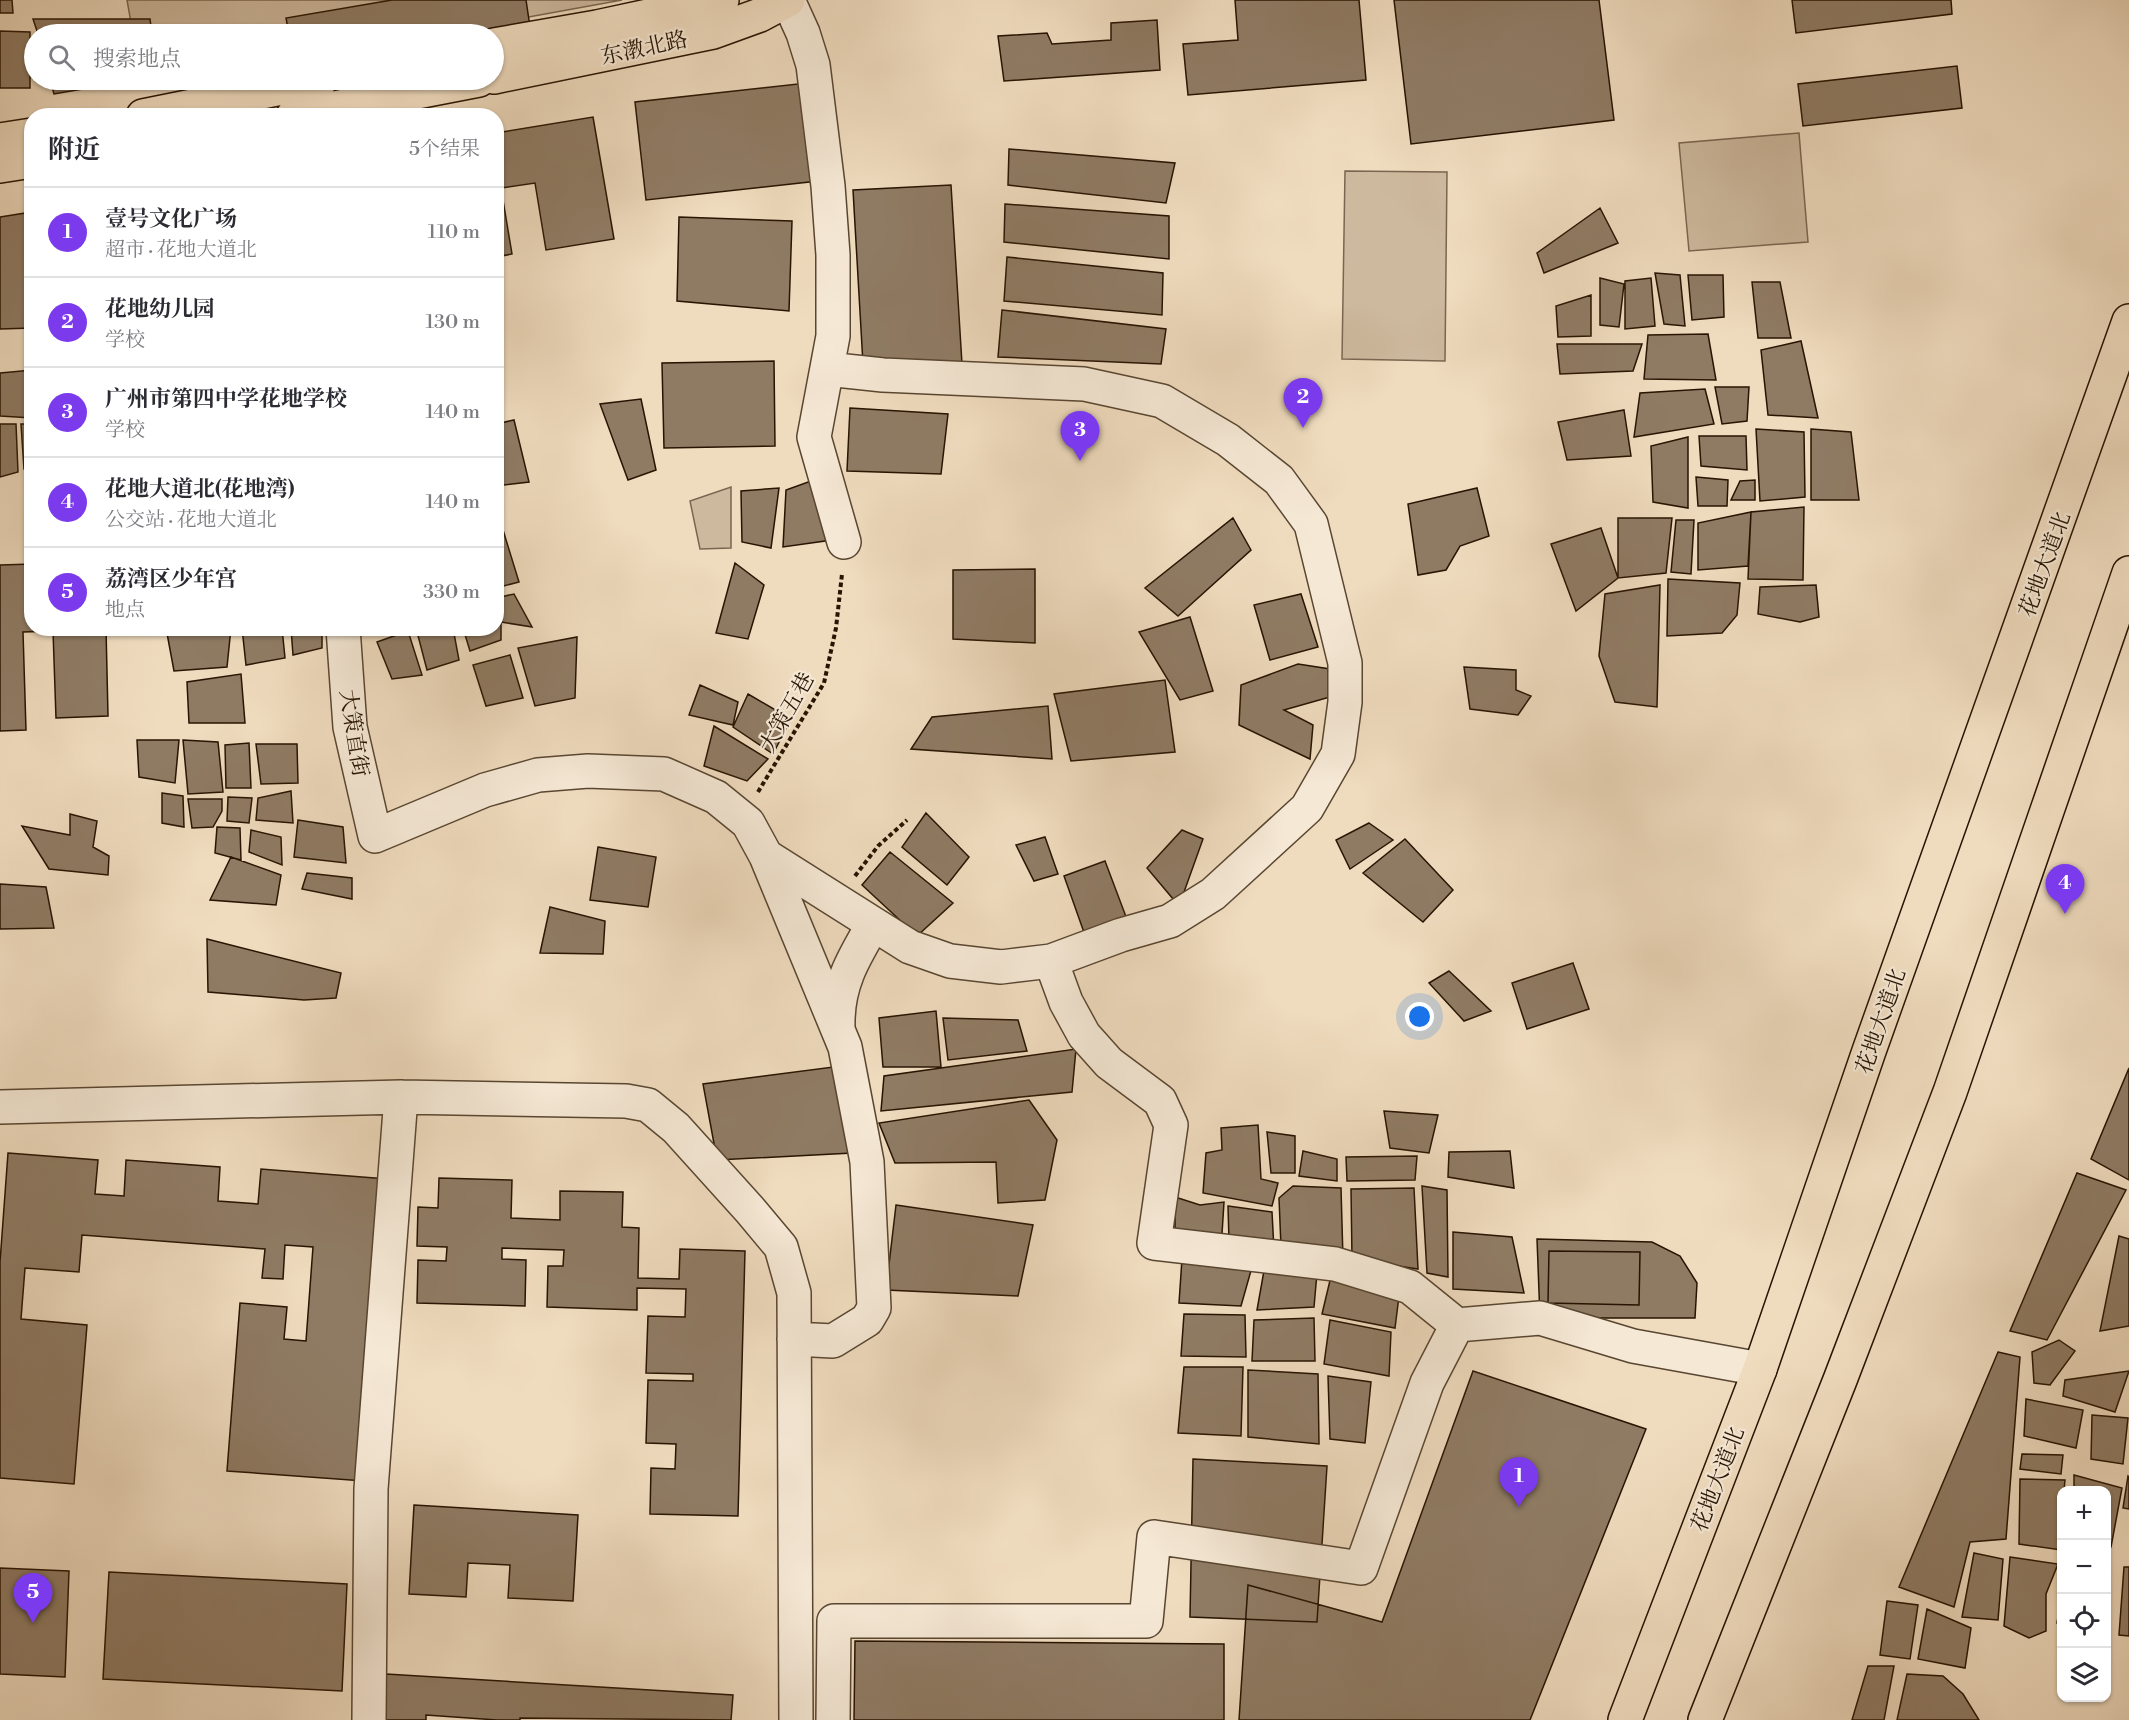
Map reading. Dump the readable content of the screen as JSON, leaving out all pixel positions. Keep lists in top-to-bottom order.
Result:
{
  "streets": {
    "main road": ["东漖北路", "花地大道北"],
    "street": ["大策直街"],
    "path": ["大策五巷"]
  },
  "crossings": [
    ["大策五巷", "大策直街"]
  ],
  "page": {
    "search": "搜索地点",
    "heading": ["附近", "5个结果"],
    "list": [
      {
        "mark": "1",
        "name": "壹号文化广场",
        "note": "超市 · 花地大道北",
        "value": "110 m"
      },
      {
        "mark": "2",
        "name": "花地幼儿园",
        "note": "学校",
        "value": "130 m"
      },
      {
        "mark": "3",
        "name": "广州市第四中学花地学校",
        "note": "学校",
        "value": "140 m"
      },
      {
        "mark": "4",
        "name": "花地大道北(花地湾)",
        "note": "公交站 · 花地大道北",
        "value": "140 m"
      },
      {
        "mark": "5",
        "name": "荔湾区少年宫",
        "note": "地点",
        "value": "330 m"
      }
    ],
    "pins": [
      "2",
      "3",
      "4",
      "1",
      "5"
    ],
    "map_buttons": ["+", "−"]
  }
}
